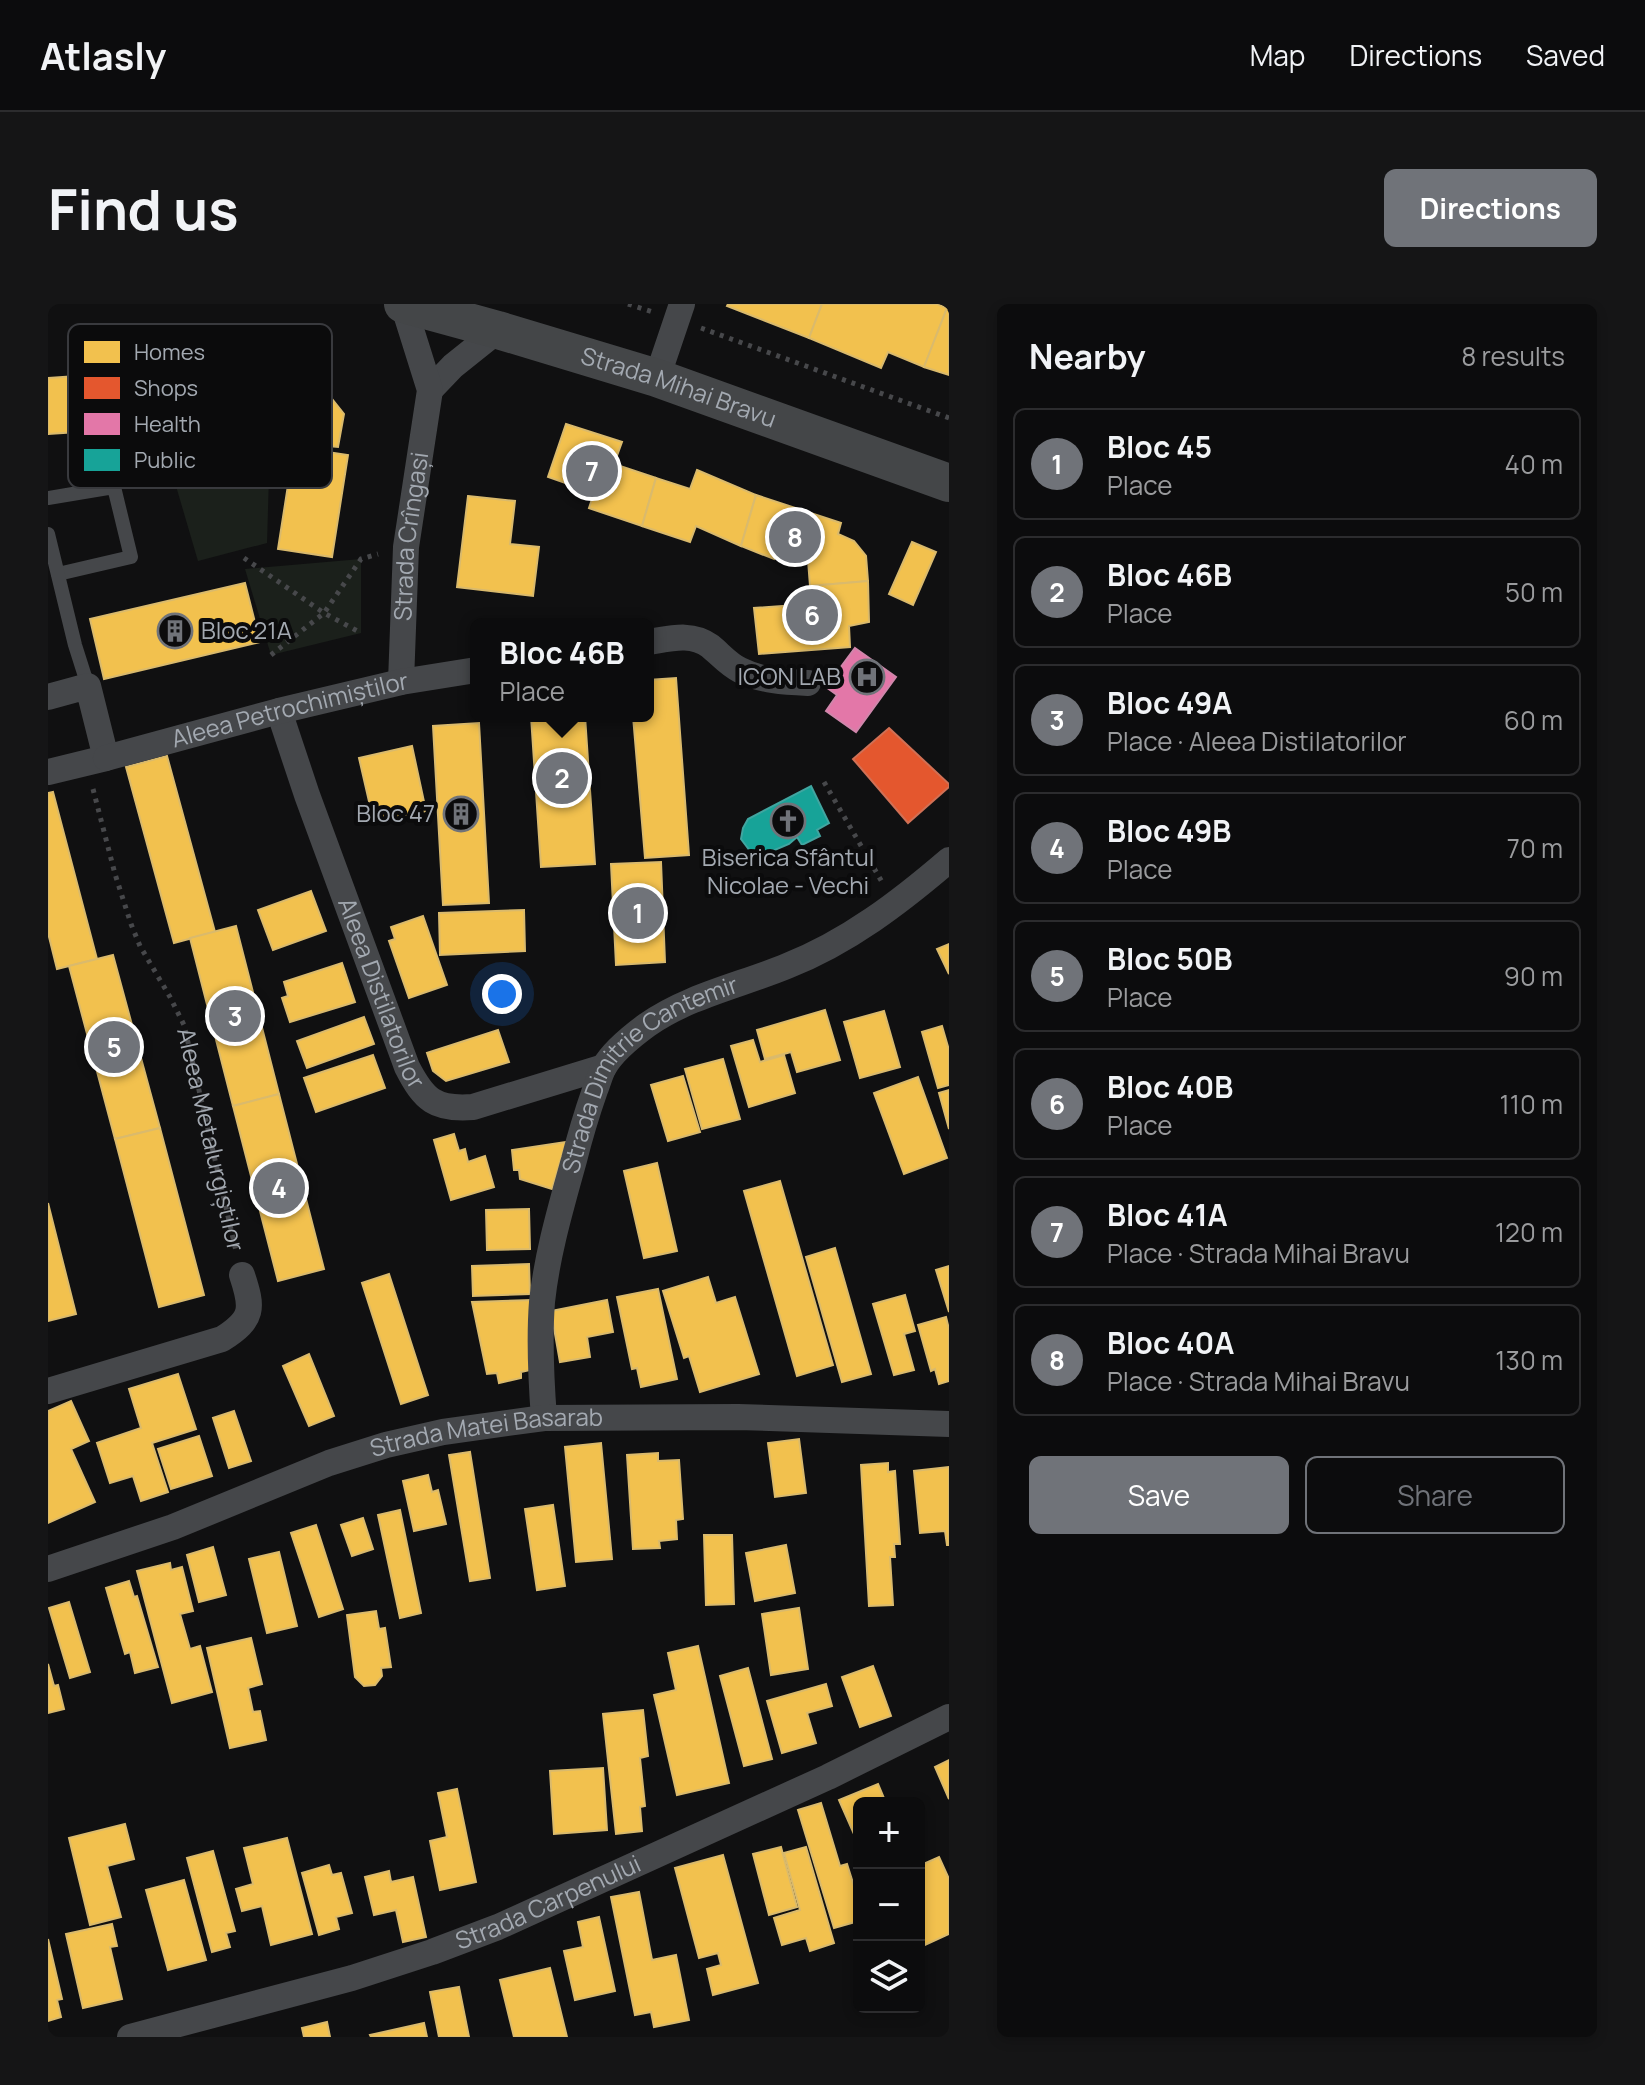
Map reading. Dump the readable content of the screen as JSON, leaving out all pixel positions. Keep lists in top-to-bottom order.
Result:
{
  "streets": {
    "main road": ["Strada Mihai Bravu"],
    "street": [
      "Strada Crîngași",
      "Aleea Petrochimiștilor",
      "Aleea Distilatorilor",
      "Strada Dimitrie Cantemir",
      "Aleea Metalurgiștilor",
      "Strada Matei Basarab",
      "Strada Carpenului"
    ]
  },
  "crossings": [
    ["Strada Mihai Bravu", "Strada Crîngași"],
    ["Strada Crîngași", "Aleea Petrochimiștilor"],
    ["Aleea Petrochimiștilor", "Aleea Distilatorilor"],
    ["Aleea Petrochimiștilor", "Aleea Metalurgiștilor"],
    ["Aleea Distilatorilor", "Strada Dimitrie Cantemir"],
    ["Strada Dimitrie Cantemir", "Strada Matei Basarab"]
  ],
  "places": {
    "building": ["Bloc 21A", "Bloc 47"],
    "hospital": ["ICON LAB"],
    "church": ["Biserica Sfântul Nicolae - Vechi"]
  },
  "legend": [
    "Homes",
    "Shops",
    "Health",
    "Public"
  ],
  "page": {
    "header": "Atlasly",
    "nav": ["Map", "Directions", "Saved"],
    "buttons": [
      "Directions",
      ["Save", "Share"]
    ],
    "title": "Find us",
    "heading": ["Nearby", "8 results"],
    "list": [
      {
        "mark": "1",
        "name": "Bloc 45",
        "note": "Place",
        "value": "40 m"
      },
      {
        "mark": "2",
        "name": "Bloc 46B",
        "note": "Place",
        "value": "50 m"
      },
      {
        "mark": "3",
        "name": "Bloc 49A",
        "note": "Place · Aleea Distilatorilor",
        "value": "60 m"
      },
      {
        "mark": "4",
        "name": "Bloc 49B",
        "note": "Place",
        "value": "70 m"
      },
      {
        "mark": "5",
        "name": "Bloc 50B",
        "note": "Place",
        "value": "90 m"
      },
      {
        "mark": "6",
        "name": "Bloc 40B",
        "note": "Place",
        "value": "110 m"
      },
      {
        "mark": "7",
        "name": "Bloc 41A",
        "note": "Place · Strada Mihai Bravu",
        "value": "120 m"
      },
      {
        "mark": "8",
        "name": "Bloc 40A",
        "note": "Place · Strada Mihai Bravu",
        "value": "130 m"
      }
    ],
    "pins": [
      "7",
      "8",
      "6",
      "2",
      "1",
      "3",
      "5",
      "4"
    ],
    "popup": ["Bloc 46B", "Place"],
    "map_buttons": ["+", "−"]
  }
}
